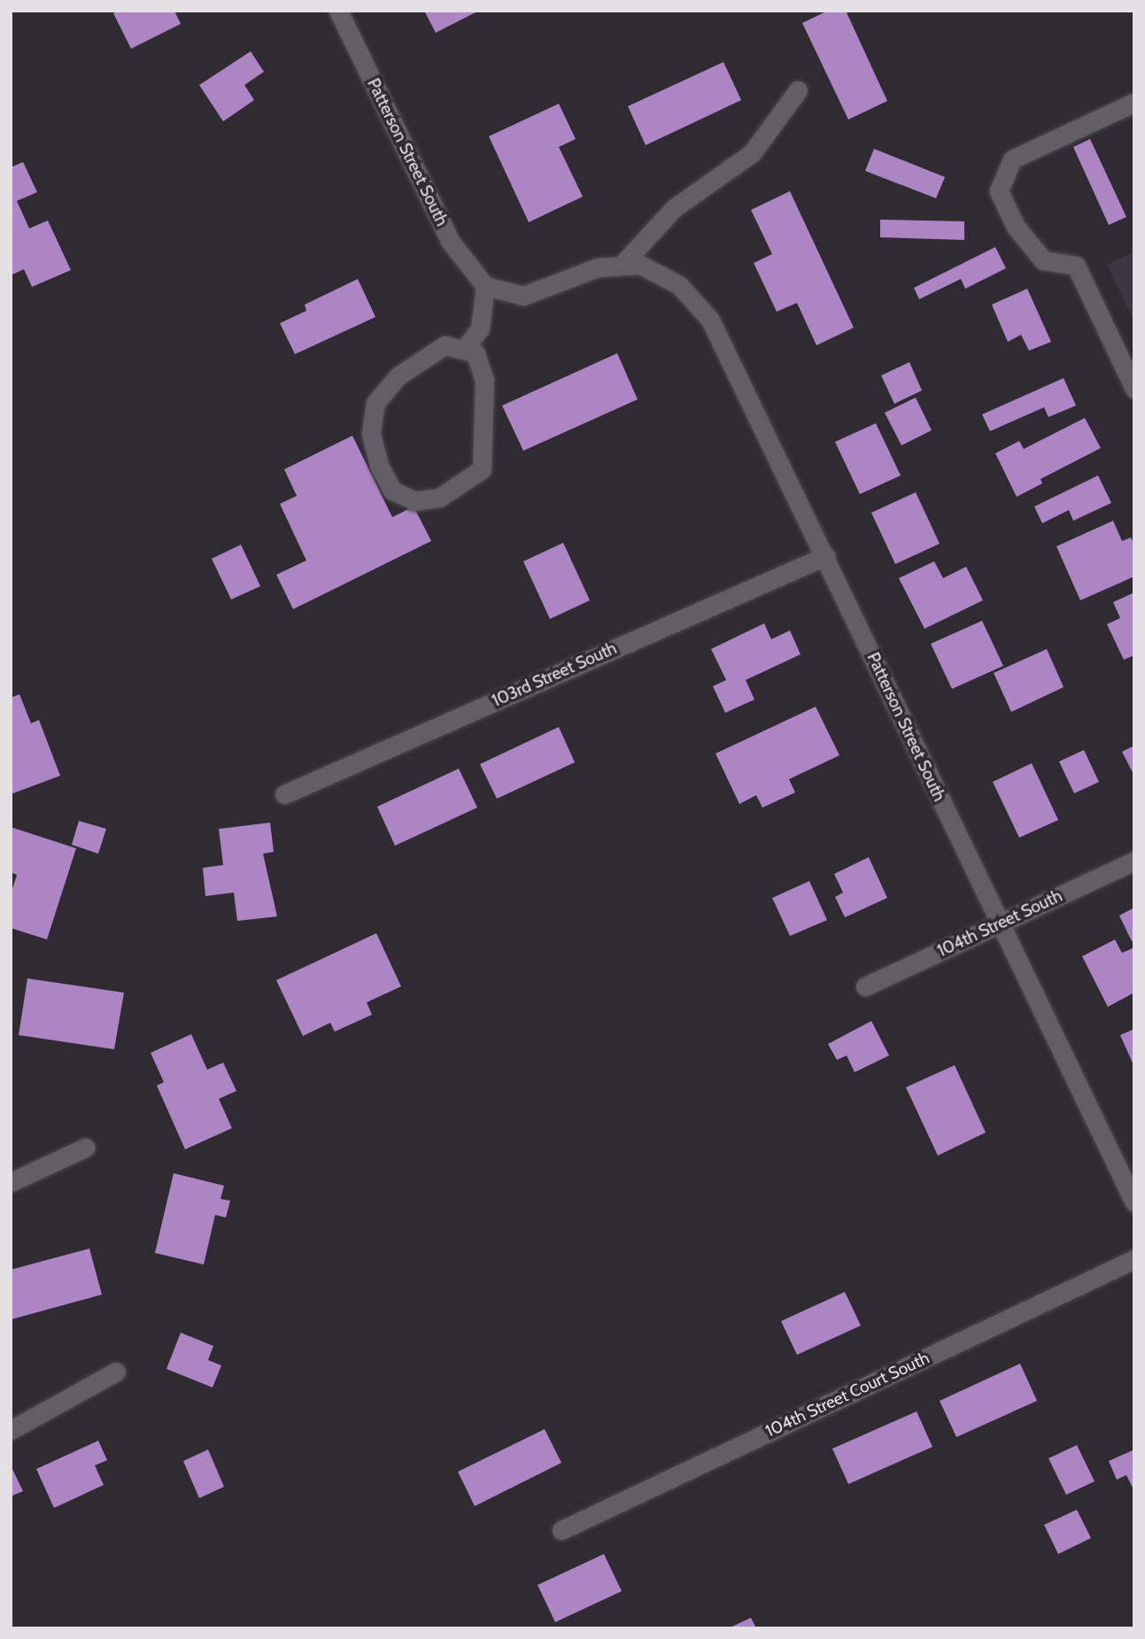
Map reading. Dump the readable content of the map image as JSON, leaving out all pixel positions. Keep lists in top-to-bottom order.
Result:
{
  "streets": {
    "street": [
      "Patterson Street South",
      "103rd Street South",
      "104th Street South",
      "104th Street Court South"
    ]
  },
  "crossings": [
    ["Patterson Street South", "103rd Street South"],
    ["Patterson Street South", "104th Street South"]
  ]
}
